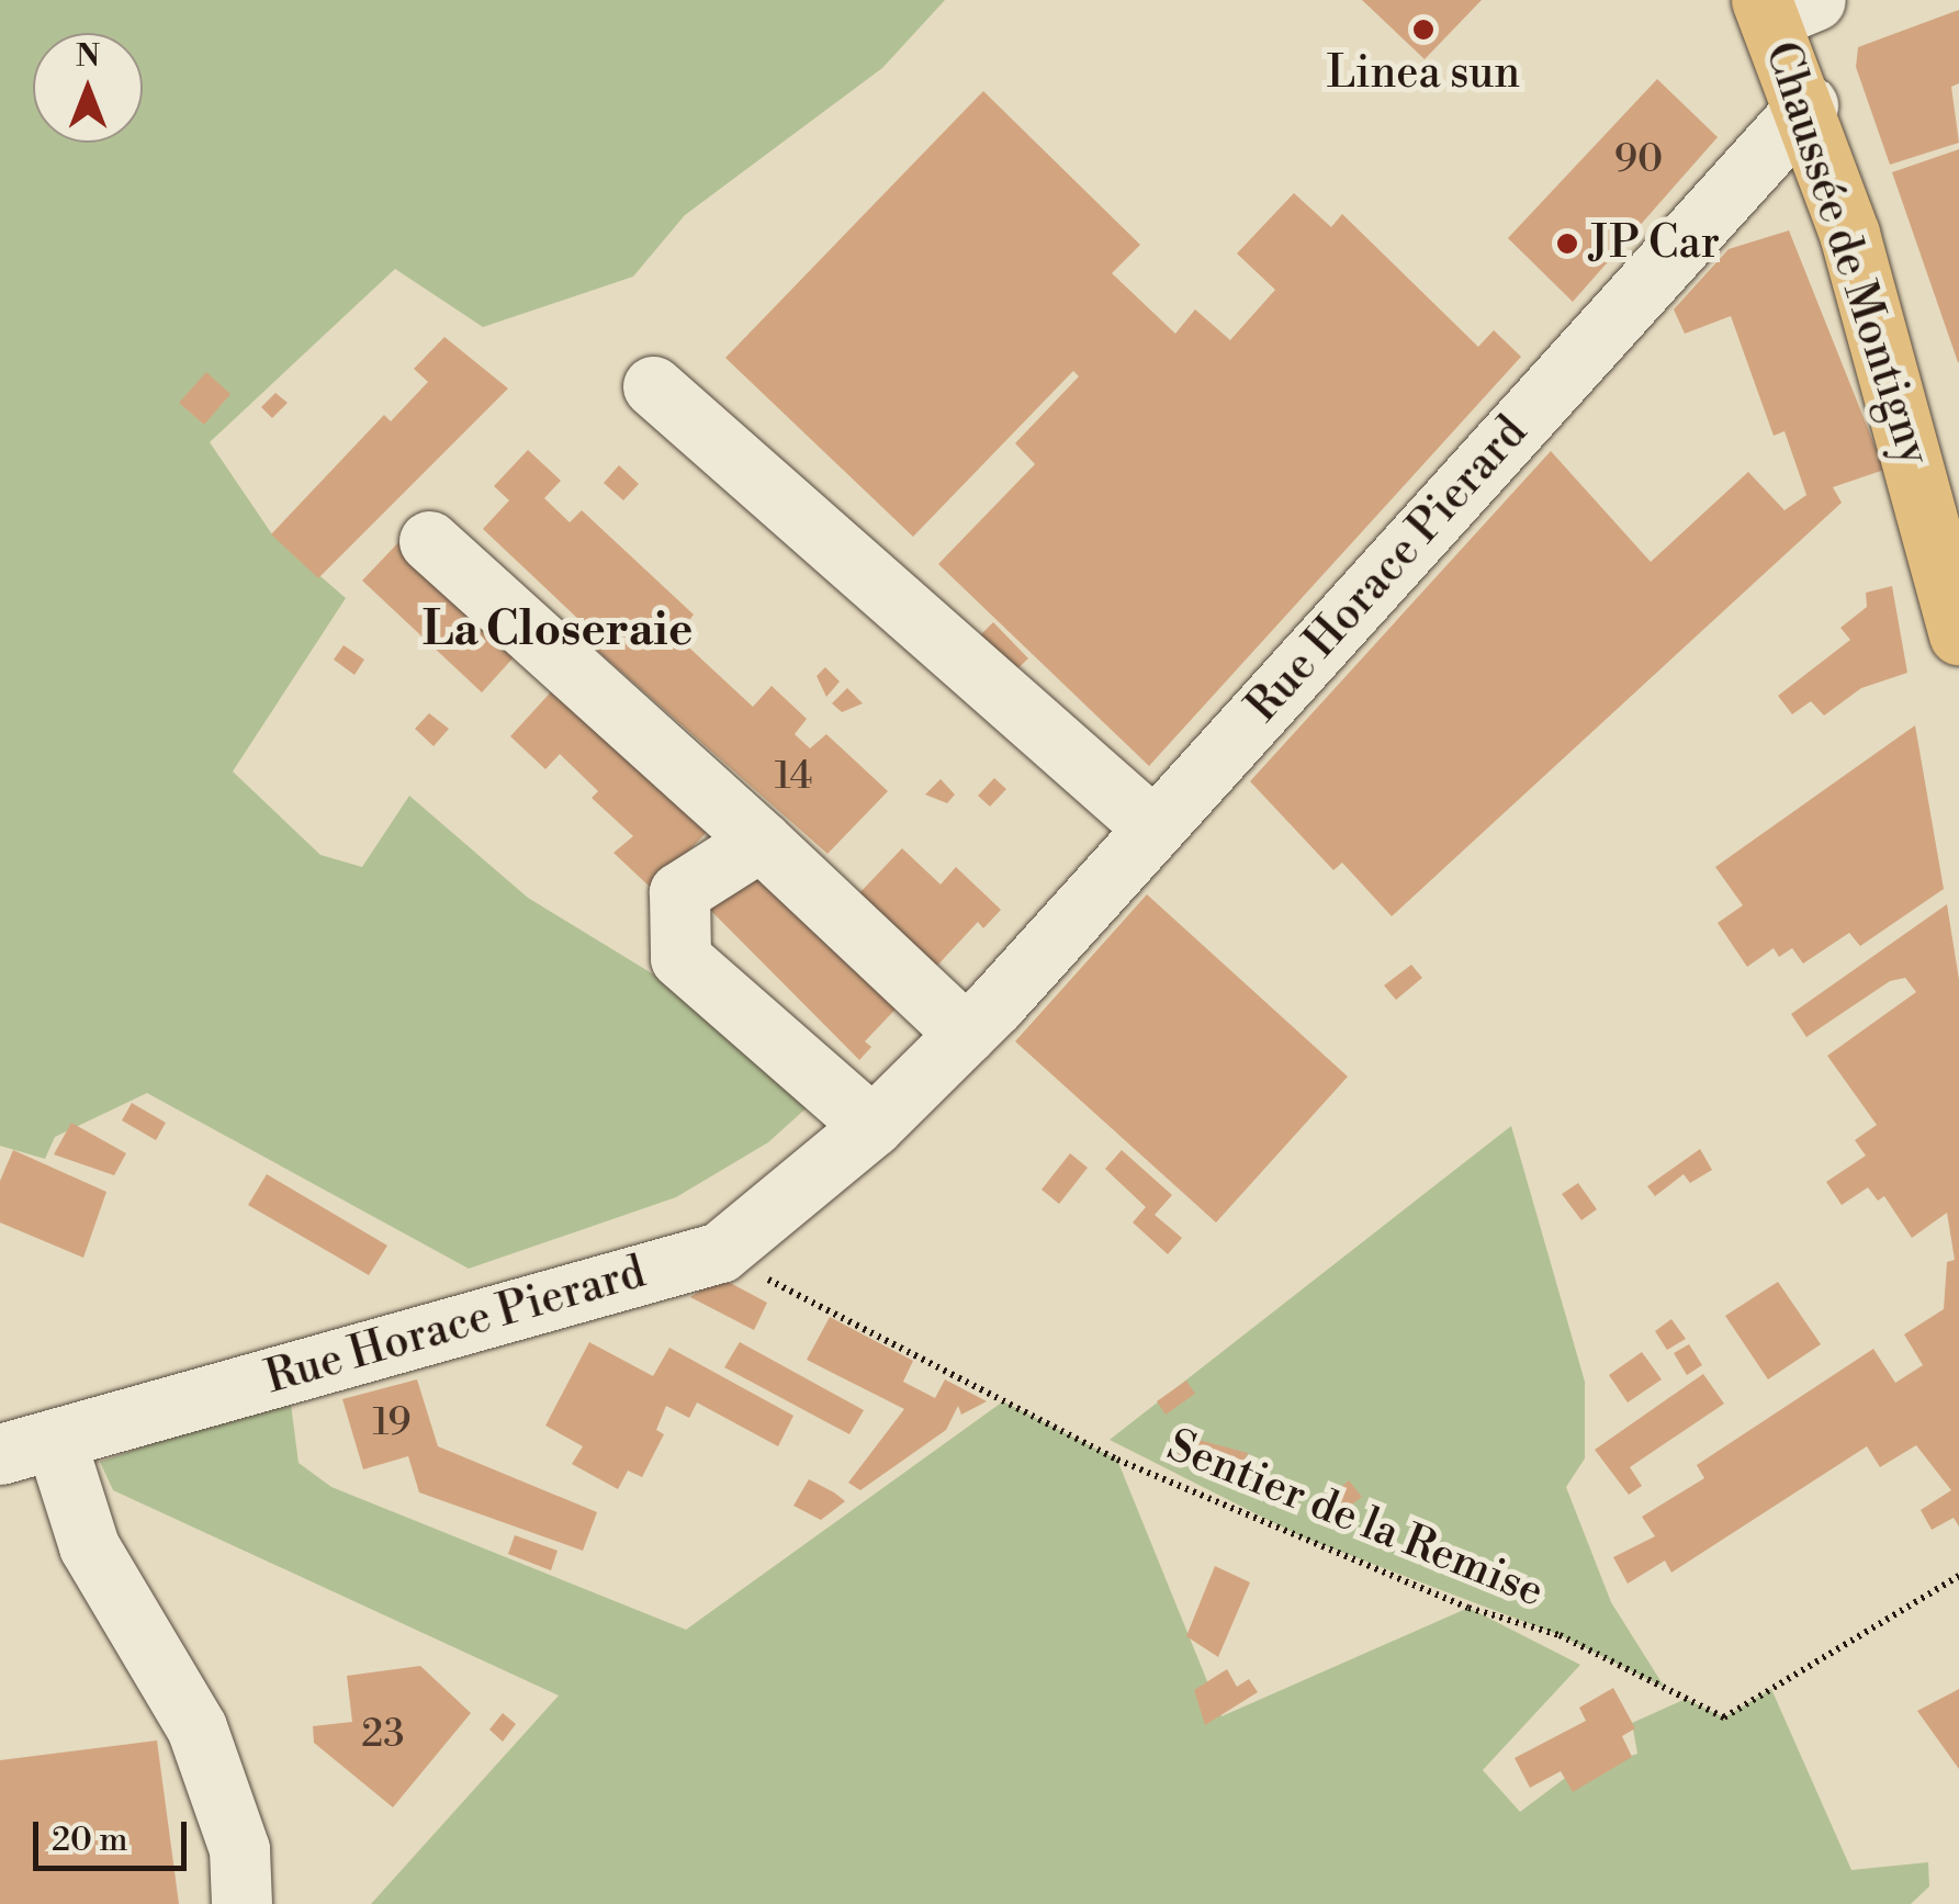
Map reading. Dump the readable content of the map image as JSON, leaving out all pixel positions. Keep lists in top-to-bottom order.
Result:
{
  "streets": {
    "main road": ["Chaussée de Montigny"],
    "street": ["Rue Horace Pierard"],
    "path": ["Sentier de la Remise"]
  },
  "crossings": [
    ["Chaussée de Montigny", "Rue Horace Pierard"],
    ["Rue Horace Pierard", "Sentier de la Remise"]
  ],
  "districts": ["La Closeraie"],
  "places": ["Linea sun", "JP Car"],
  "house_numbers": [
    "90",
    "14",
    "19",
    "23"
  ],
  "scale_bar": "20 m",
  "north": "top"
}
